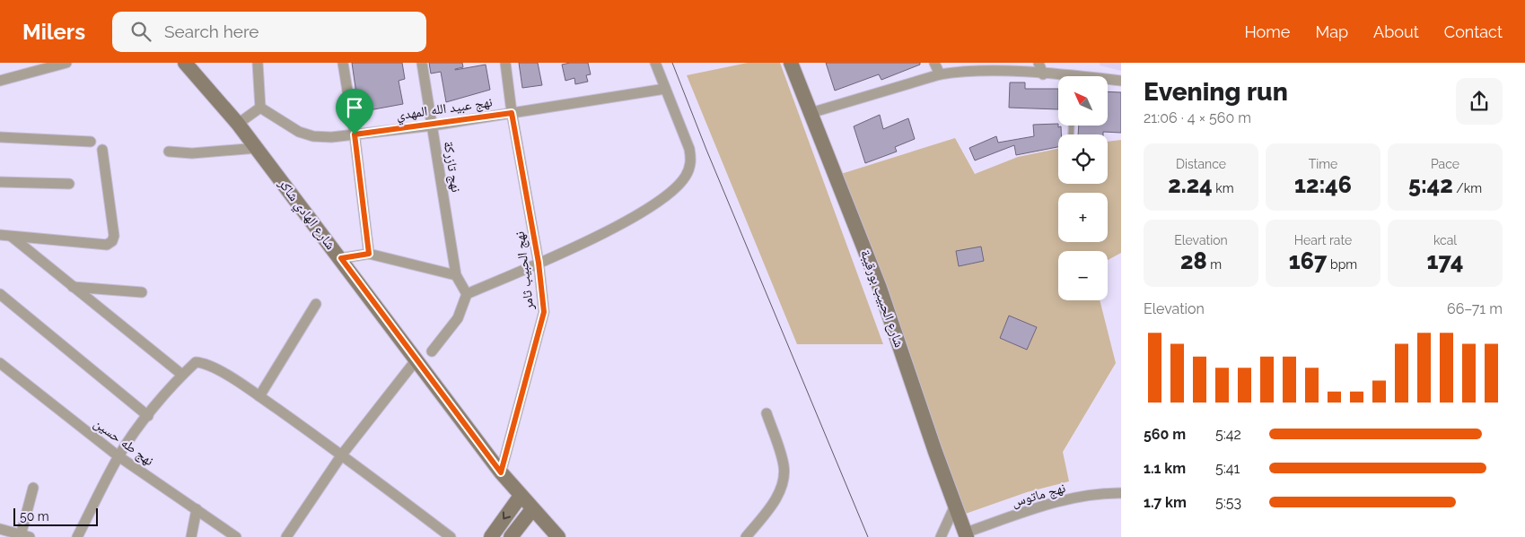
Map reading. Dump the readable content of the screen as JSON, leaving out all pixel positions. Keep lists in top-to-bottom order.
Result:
{
  "streets": {
    "street": [
      "نهج عبيد الله المهدي",
      "نهج تازركة",
      "شارع الهادي شاكر",
      "نهج الحبيب ثامر",
      "شارع الحبيب بورقيبة",
      "نهج طه حسين",
      "نهج ماتوس"
    ]
  },
  "crossings": [
    ["نهج عبيد الله المهدي", "نهج تازركة"],
    ["نهج عبيد الله المهدي", "نهج الحبيب ثامر"],
    ["شارع الهادي شاكر", "نهج الحبيب ثامر"],
    ["شارع الحبيب بورقيبة", "نهج ماتوس"]
  ],
  "scale_bar": "50 m",
  "north": "top left",
  "page": {
    "header": "Milers",
    "search": "Search here",
    "nav": [
      "Home",
      "Map",
      "About",
      "Contact"
    ],
    "heading": ["Evening run", "21:06 · 4 × 560 m"],
    "map_buttons": ["+", "−"],
    "stats": [
      ["Distance", "2.24 km"],
      ["Time", "12:46"],
      ["Pace", "5:42 /km"],
      ["Elevation", "28 m"],
      ["Heart rate", "167 bpm"],
      ["kcal", "174"]
    ],
    "chart": ["Elevation", "66–71 m"],
    "list": [
      {
        "name": "560 m",
        "note": "5:42"
      },
      {
        "name": "1.1 km",
        "note": "5:41"
      },
      {
        "name": "1.7 km",
        "note": "5:53"
      }
    ],
    "scale": "50 m"
  }
}
